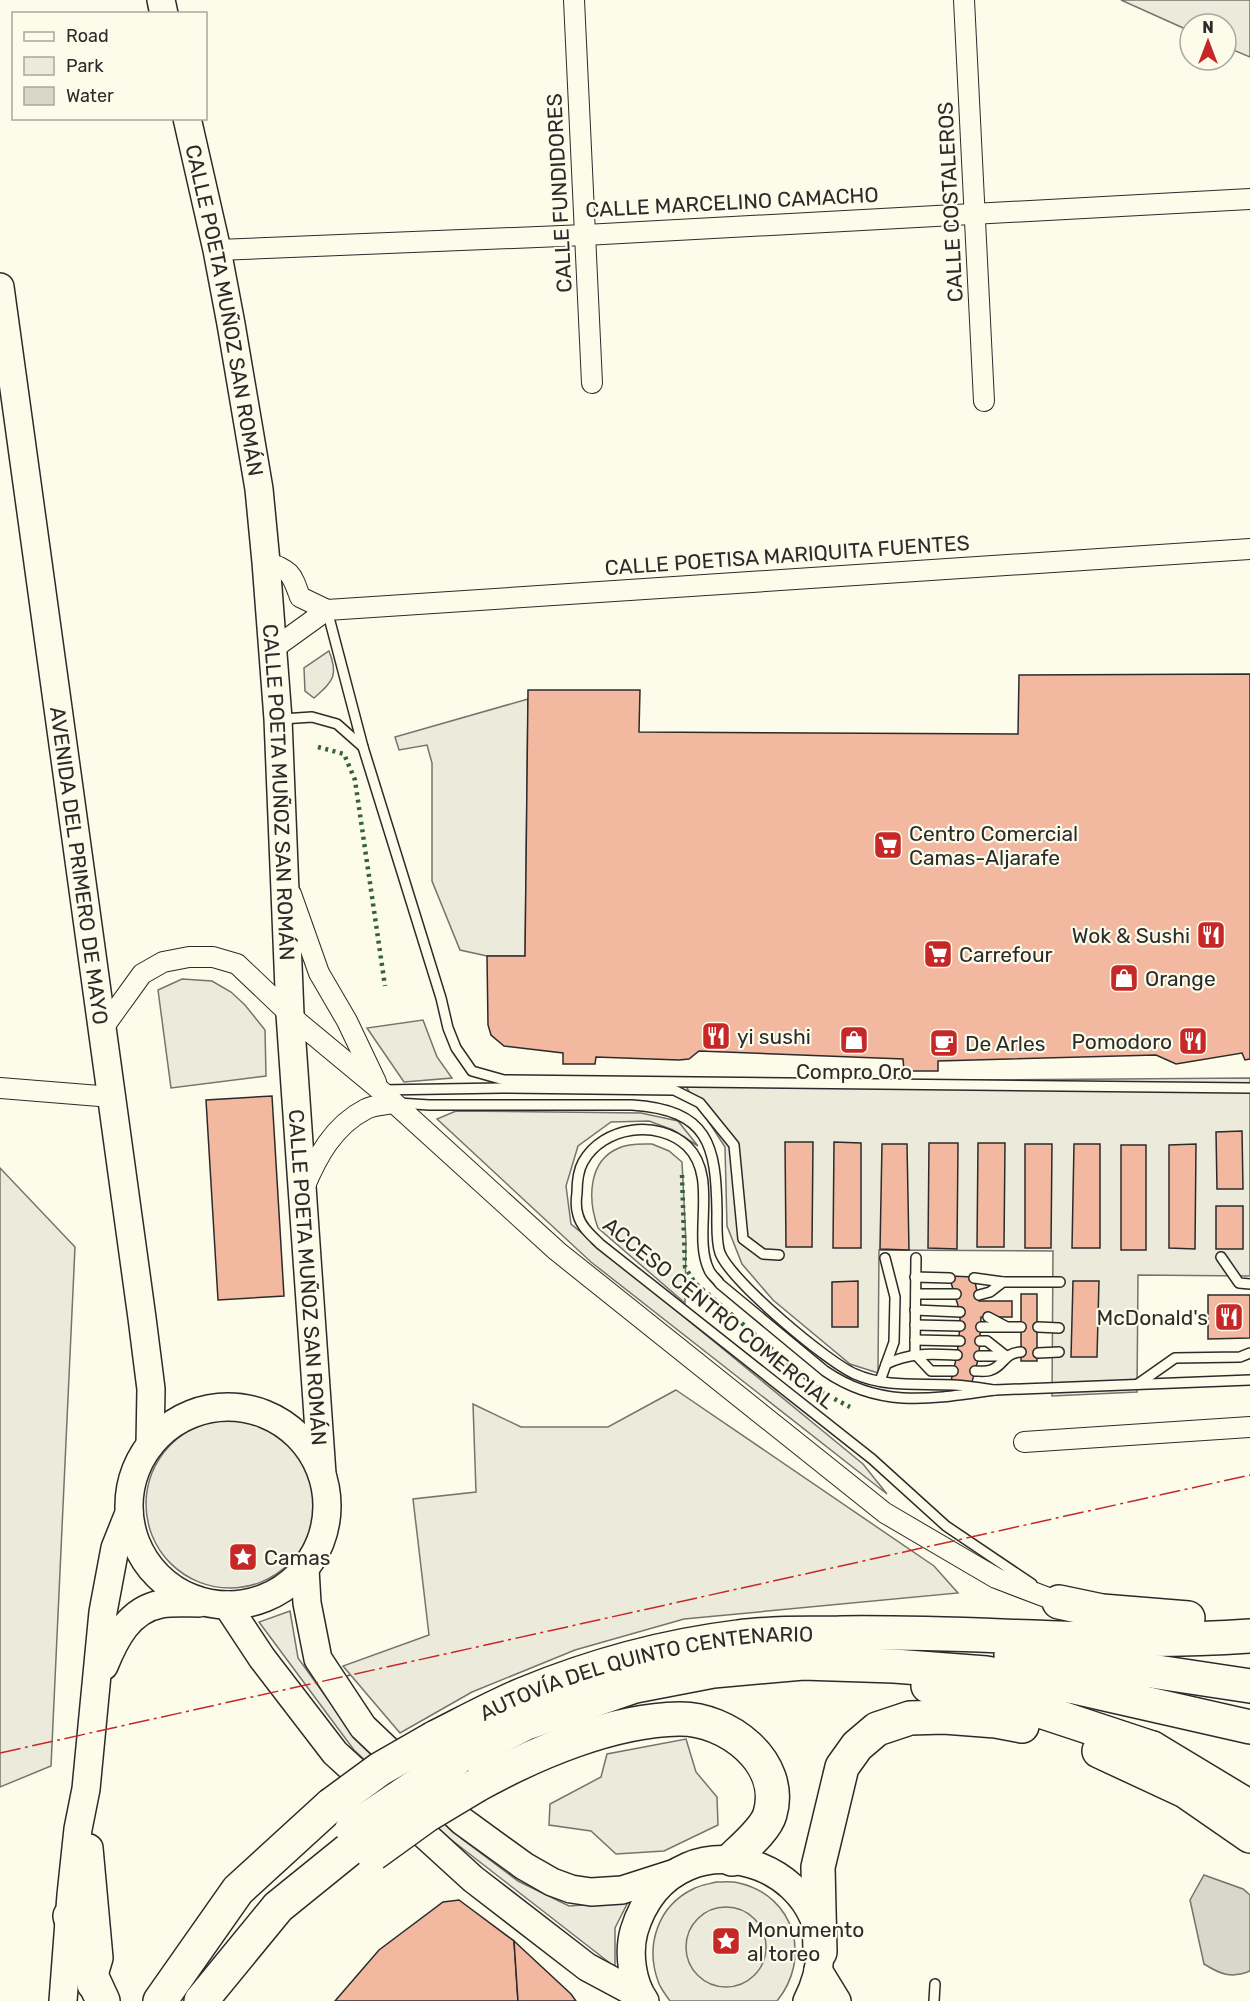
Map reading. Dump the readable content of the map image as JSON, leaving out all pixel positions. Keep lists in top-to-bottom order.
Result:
{
  "streets": {
    "highway": ["AUTOVÍA DEL QUINTO CENTENARIO"],
    "main road": ["CALLE POETA MUÑOZ SAN ROMÁN", "AVENIDA DEL PRIMERO DE MAYO"],
    "street": [
      "CALLE FUNDIDORES",
      "CALLE MARCELINO CAMACHO",
      "CALLE COSTALEROS",
      "CALLE POETISA MARIQUITA FUENTES"
    ],
    "lane": ["ACCESO CENTRO COMERCIAL"]
  },
  "crossings": [
    ["CALLE FUNDIDORES", "CALLE MARCELINO CAMACHO"],
    ["CALLE MARCELINO CAMACHO", "CALLE COSTALEROS"],
    ["CALLE MARCELINO CAMACHO", "CALLE POETA MUÑOZ SAN ROMÁN"],
    ["CALLE POETA MUÑOZ SAN ROMÁN", "AVENIDA DEL PRIMERO DE MAYO"]
  ],
  "places": {
    "supermarket": ["Centro Comercial Camas-Aljarafe", "Carrefour"],
    "restaurant": [
      "Wok & Sushi",
      "yi sushi",
      "Pomodoro",
      "McDonald's"
    ],
    "shop": ["Orange", "Compro Oro"],
    "cafe": ["De Arles"],
    "place": ["Camas", "Monumento al toreo"]
  },
  "legend": ["Road", "Park", "Water"],
  "north": "top"
}
